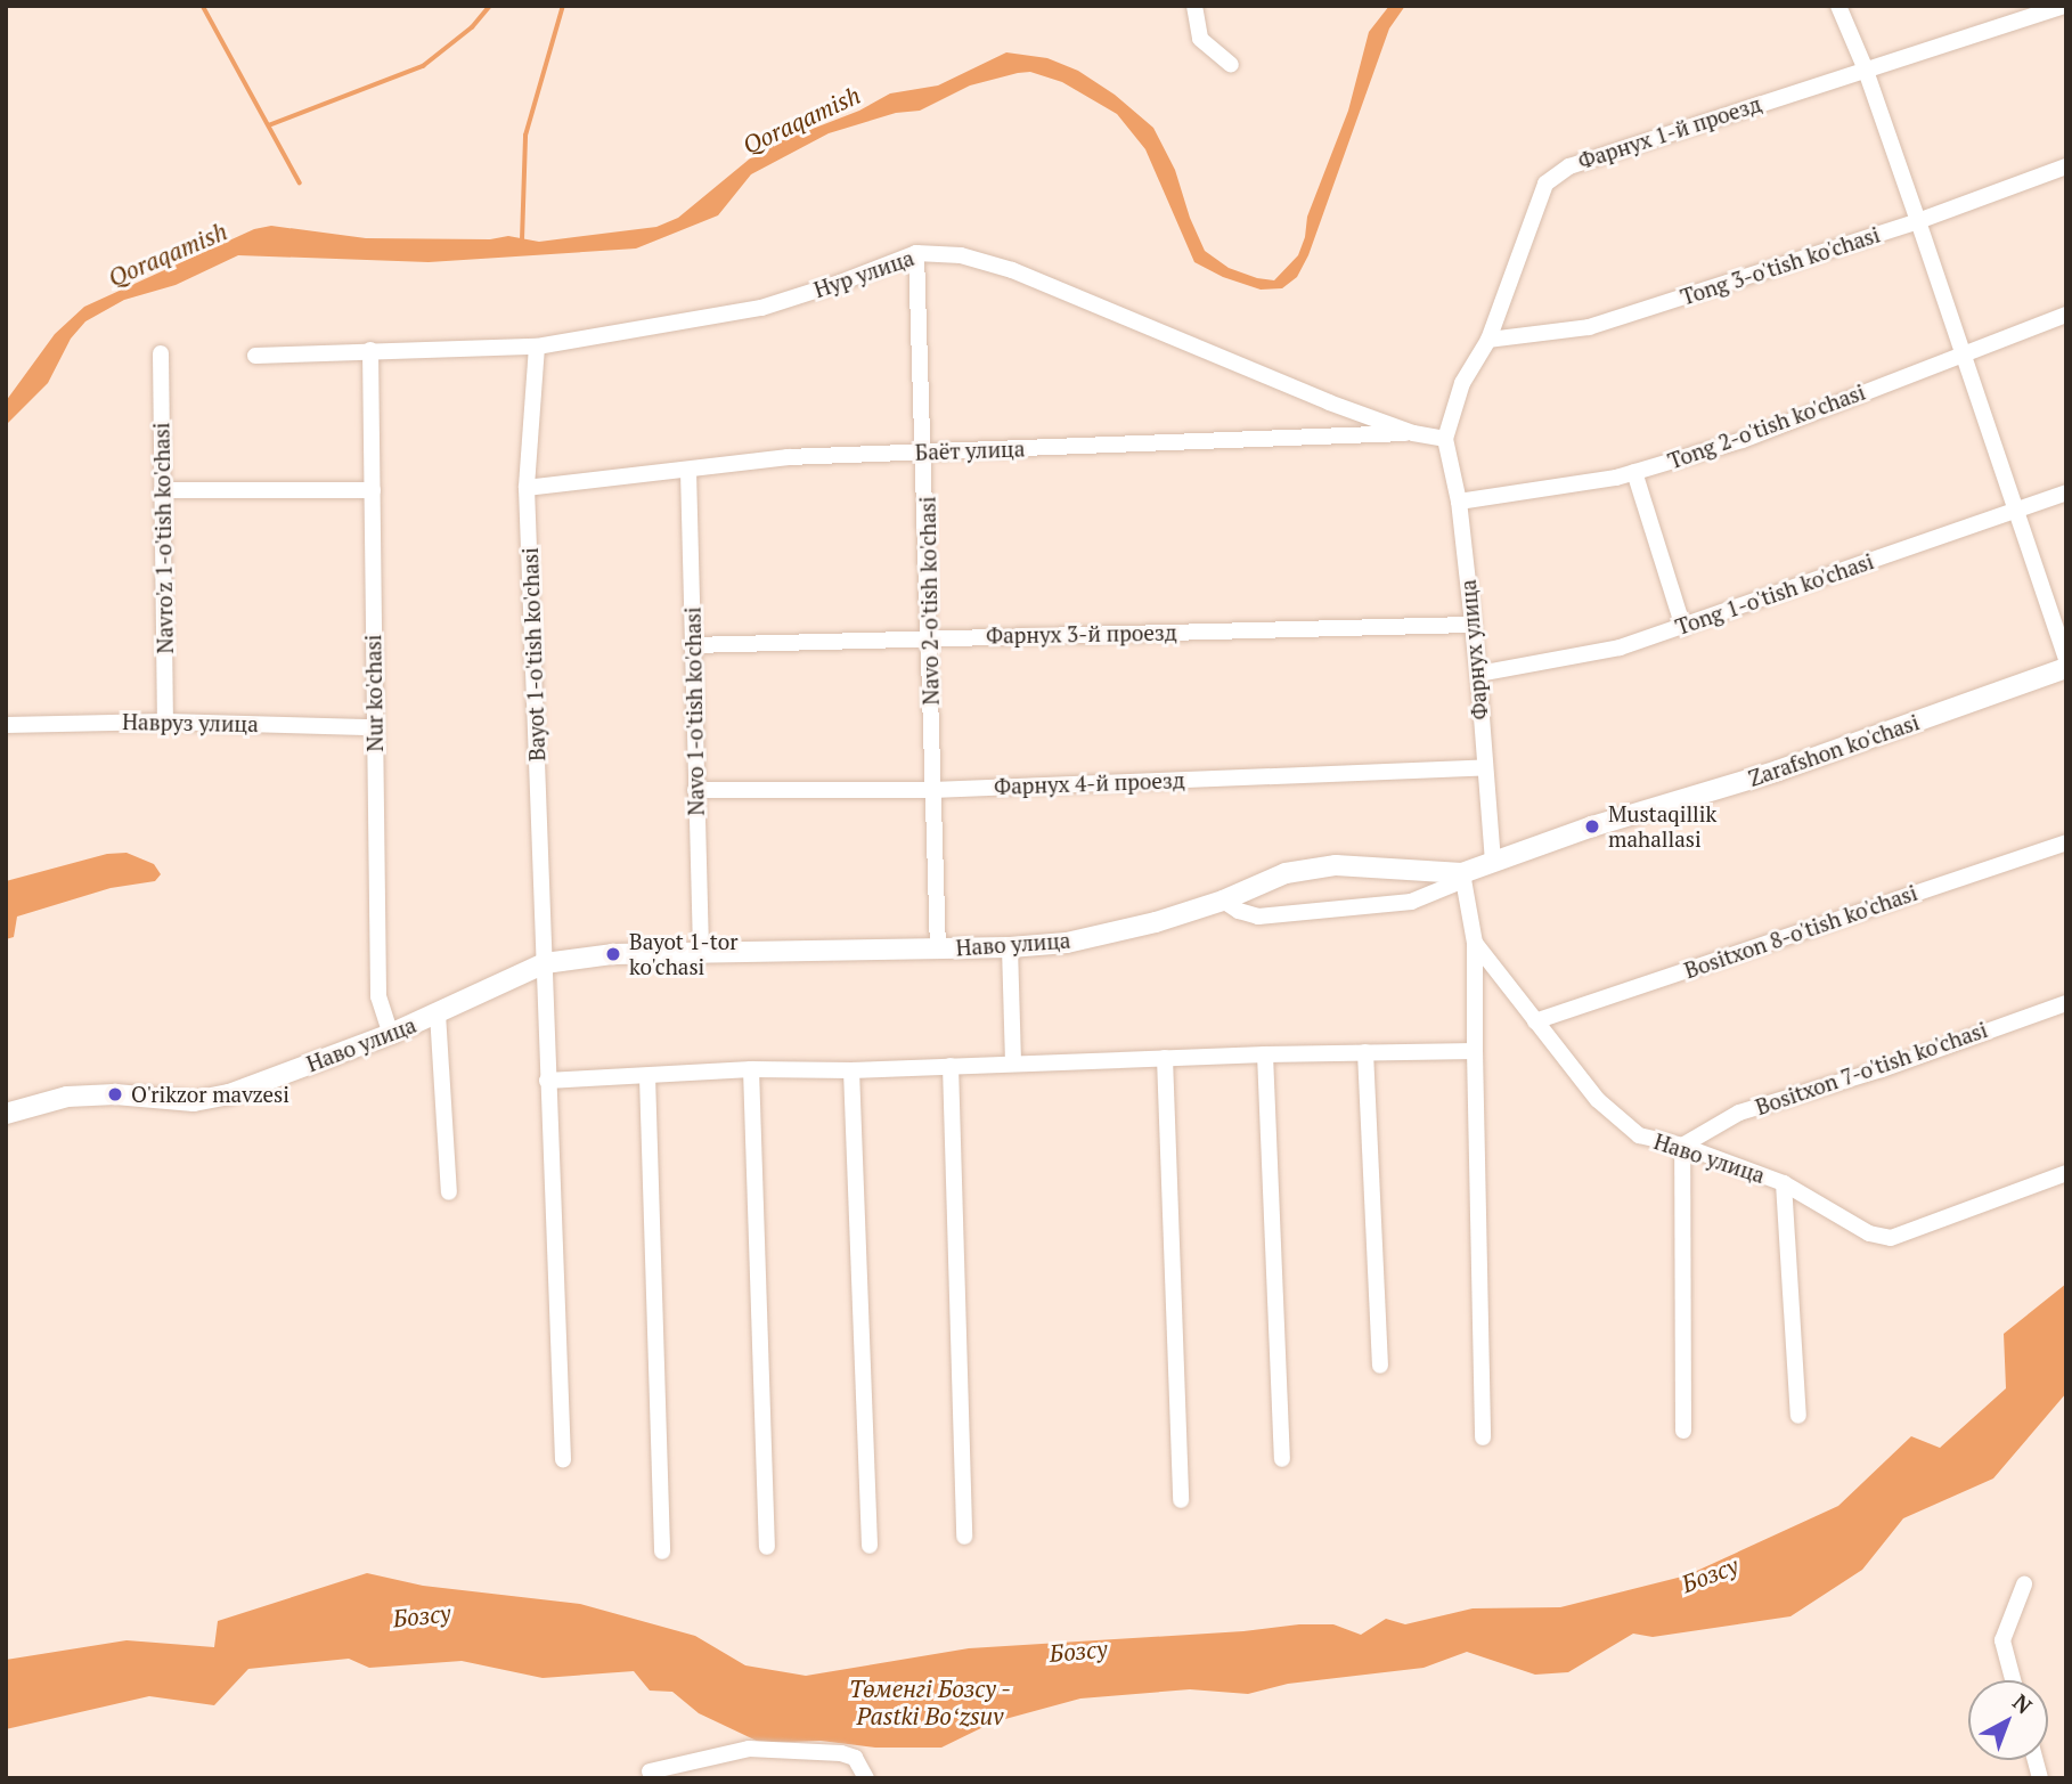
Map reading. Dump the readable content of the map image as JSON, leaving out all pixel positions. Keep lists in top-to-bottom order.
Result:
{
  "streets": {
    "street": [
      "Фарнух 1-й проезд",
      "Tong 3-o'tish ko'chasi",
      "Нур улица",
      "Tong 2-o'tish ko'chasi",
      "Баёт улица",
      "Navro'z 1-o'tish ko'chasi",
      "Tong 1-o'tish ko'chasi",
      "Navo 2-o'tish ko'chasi",
      "Фарнух 3-й проезд",
      "Фарнух улица",
      "Bayot 1-o'tish ko'chasi",
      "Nur ko'chasi",
      "Navo 1-o'tish ko'chasi",
      "Навруз улица",
      "Zarafshon ko'chasi",
      "Фарнух 4-й проезд",
      "Bositxon 8-o'tish ko'chasi",
      "Наво улица",
      "Bositxon 7-o'tish ko'chasi"
    ]
  },
  "crossings": [
    ["Фарнух 1-й проезд", "Tong 3-o'tish ko'chasi"],
    ["Фарнух 1-й проезд", "Нур улица"],
    ["Фарнух 1-й проезд", "Фарнух улица"],
    ["Нур улица", "Баёт улица"],
    ["Нур улица", "Navo 2-o'tish ko'chasi"],
    ["Нур улица", "Фарнух улица"],
    ["Нур улица", "Bayot 1-o'tish ko'chasi"],
    ["Нур улица", "Nur ko'chasi"],
    ["Tong 2-o'tish ko'chasi", "Фарнух улица"],
    ["Баёт улица", "Navo 2-o'tish ko'chasi"],
    ["Баёт улица", "Bayot 1-o'tish ko'chasi"],
    ["Баёт улица", "Navo 1-o'tish ko'chasi"],
    ["Navro'z 1-o'tish ko'chasi", "Навруз улица"],
    ["Tong 1-o'tish ko'chasi", "Фарнух улица"],
    ["Navo 2-o'tish ko'chasi", "Фарнух 3-й проезд"],
    ["Navo 2-o'tish ko'chasi", "Фарнух 4-й проезд"],
    ["Navo 2-o'tish ko'chasi", "Наво улица"],
    ["Фарнух 3-й проезд", "Фарнух улица"],
    ["Фарнух 3-й проезд", "Navo 1-o'tish ko'chasi"],
    ["Фарнух улица", "Zarafshon ko'chasi"],
    ["Фарнух улица", "Фарнух 4-й проезд"],
    ["Bayot 1-o'tish ko'chasi", "Наво улица"],
    ["Nur ko'chasi", "Навруз улица"],
    ["Nur ko'chasi", "Наво улица"],
    ["Navo 1-o'tish ko'chasi", "Фарнух 4-й проезд"],
    ["Navo 1-o'tish ko'chasi", "Наво улица"],
    ["Zarafshon ko'chasi", "Наво улица"],
    ["Bositxon 8-o'tish ko'chasi", "Наво улица"],
    ["Наво улица", "Bositxon 7-o'tish ko'chasi"]
  ],
  "water": ["Qoraqamish", "Бозсу", "Төменгі Бозсу - Pastki Boʻzsuv"],
  "places": ["Mustaqillik mahallasi", "Bayot 1-tor ko'chasi", "O'rikzor mavzesi"],
  "north": "top right"
}
